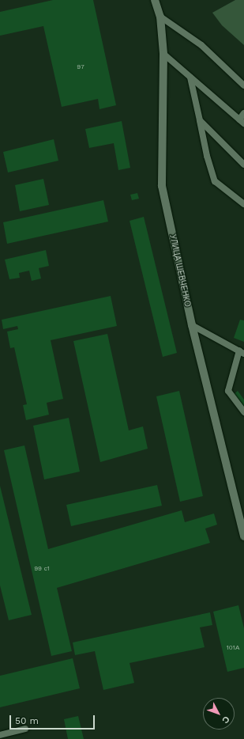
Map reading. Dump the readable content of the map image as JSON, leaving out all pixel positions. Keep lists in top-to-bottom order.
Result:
{
  "streets": {
    "street": ["УЛИЦА ШЕВЧЕНКО"]
  },
  "house_numbers": ["97", "99 с1", "101А"],
  "scale_bar": "50 m",
  "north": "bottom right"
}
